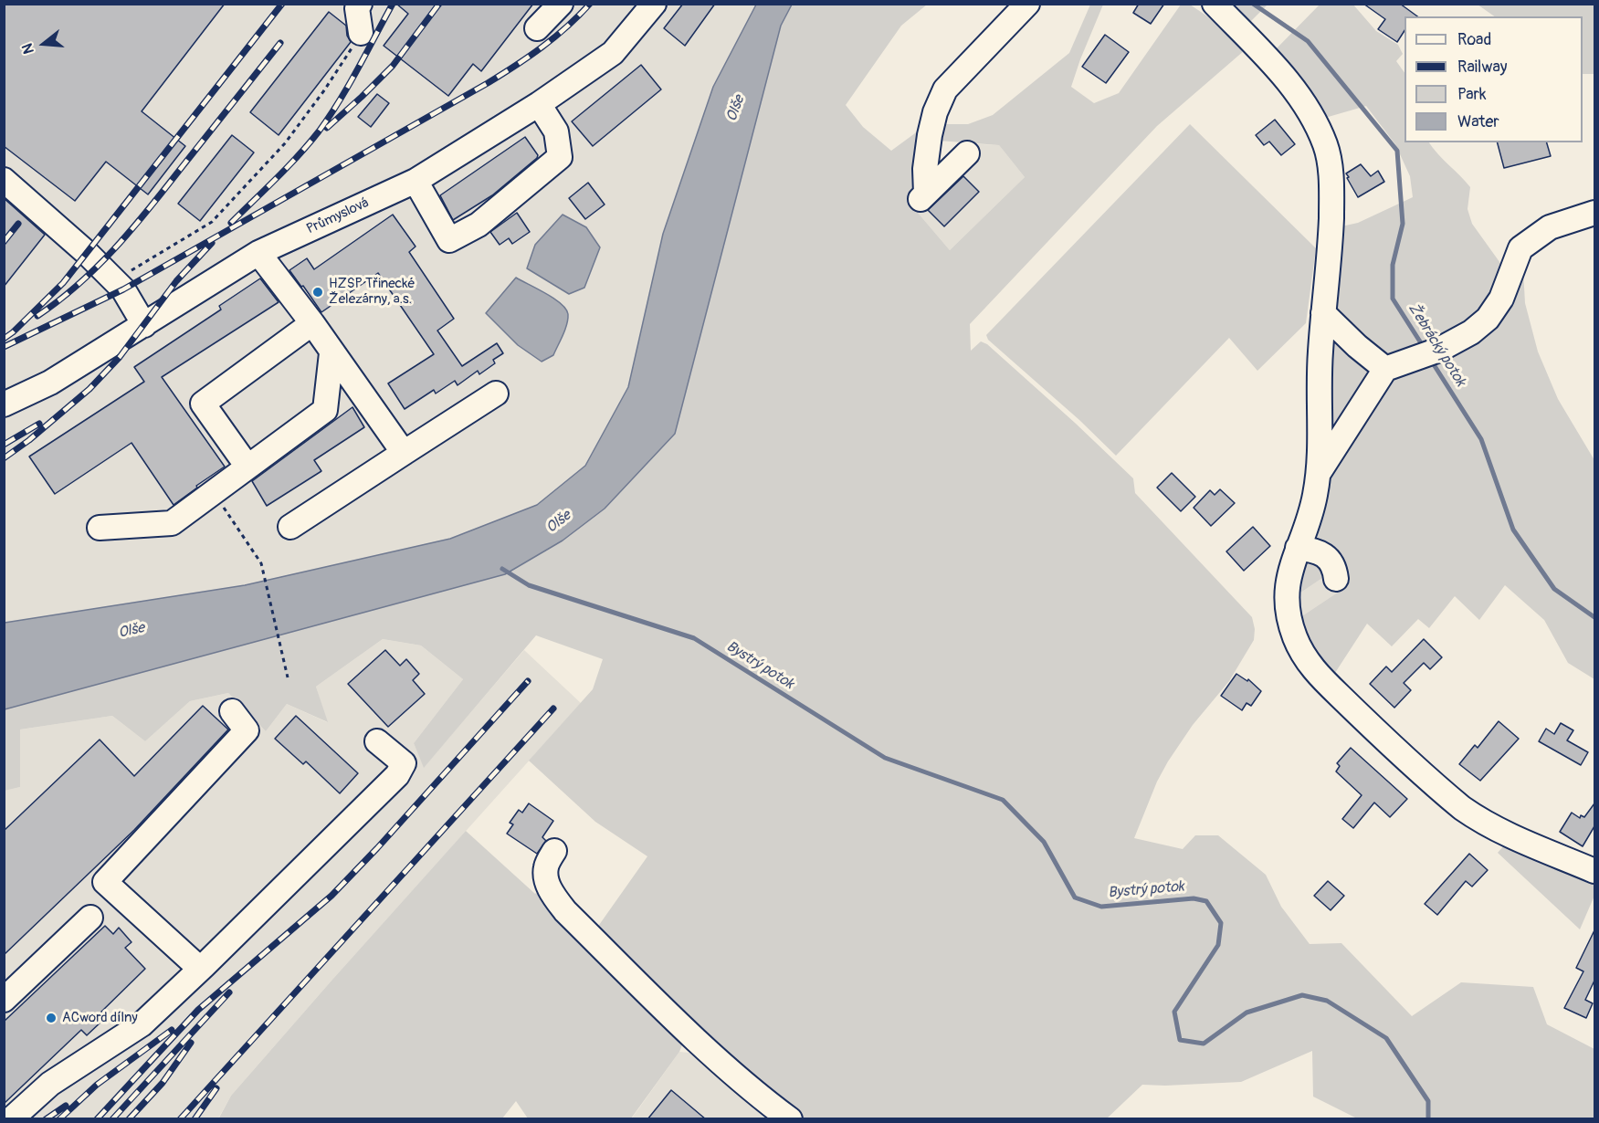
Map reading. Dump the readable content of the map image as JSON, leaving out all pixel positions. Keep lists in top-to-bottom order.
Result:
{
  "streets": {
    "street": ["Průmyslová"]
  },
  "water": ["Olše", "Žebrácký potok", "Bystrý potok"],
  "places": ["HZSP Třinecké Železárny, a.s.", "ACword dílny"],
  "legend": [
    "Road",
    "Railway",
    "Park",
    "Water"
  ],
  "north": "left"
}
